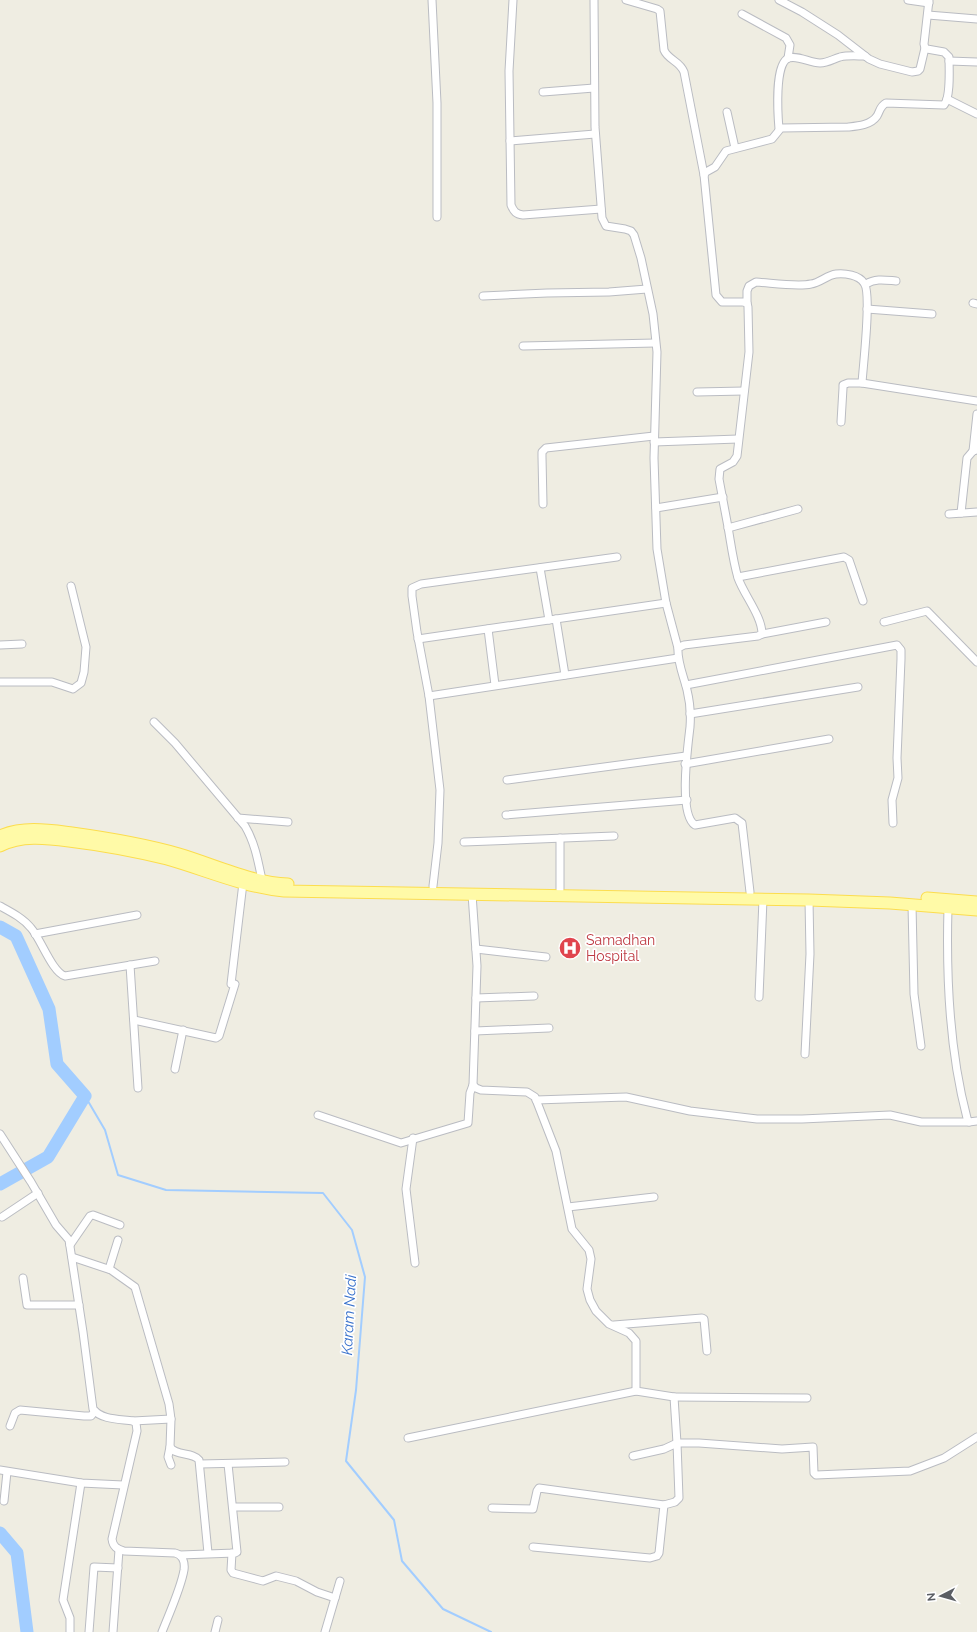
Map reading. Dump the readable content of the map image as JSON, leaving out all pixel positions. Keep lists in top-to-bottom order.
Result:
{
  "water": ["Karam Nadi"],
  "places": {
    "hospital": ["Samadhan Hospital"]
  },
  "north": "left"
}
